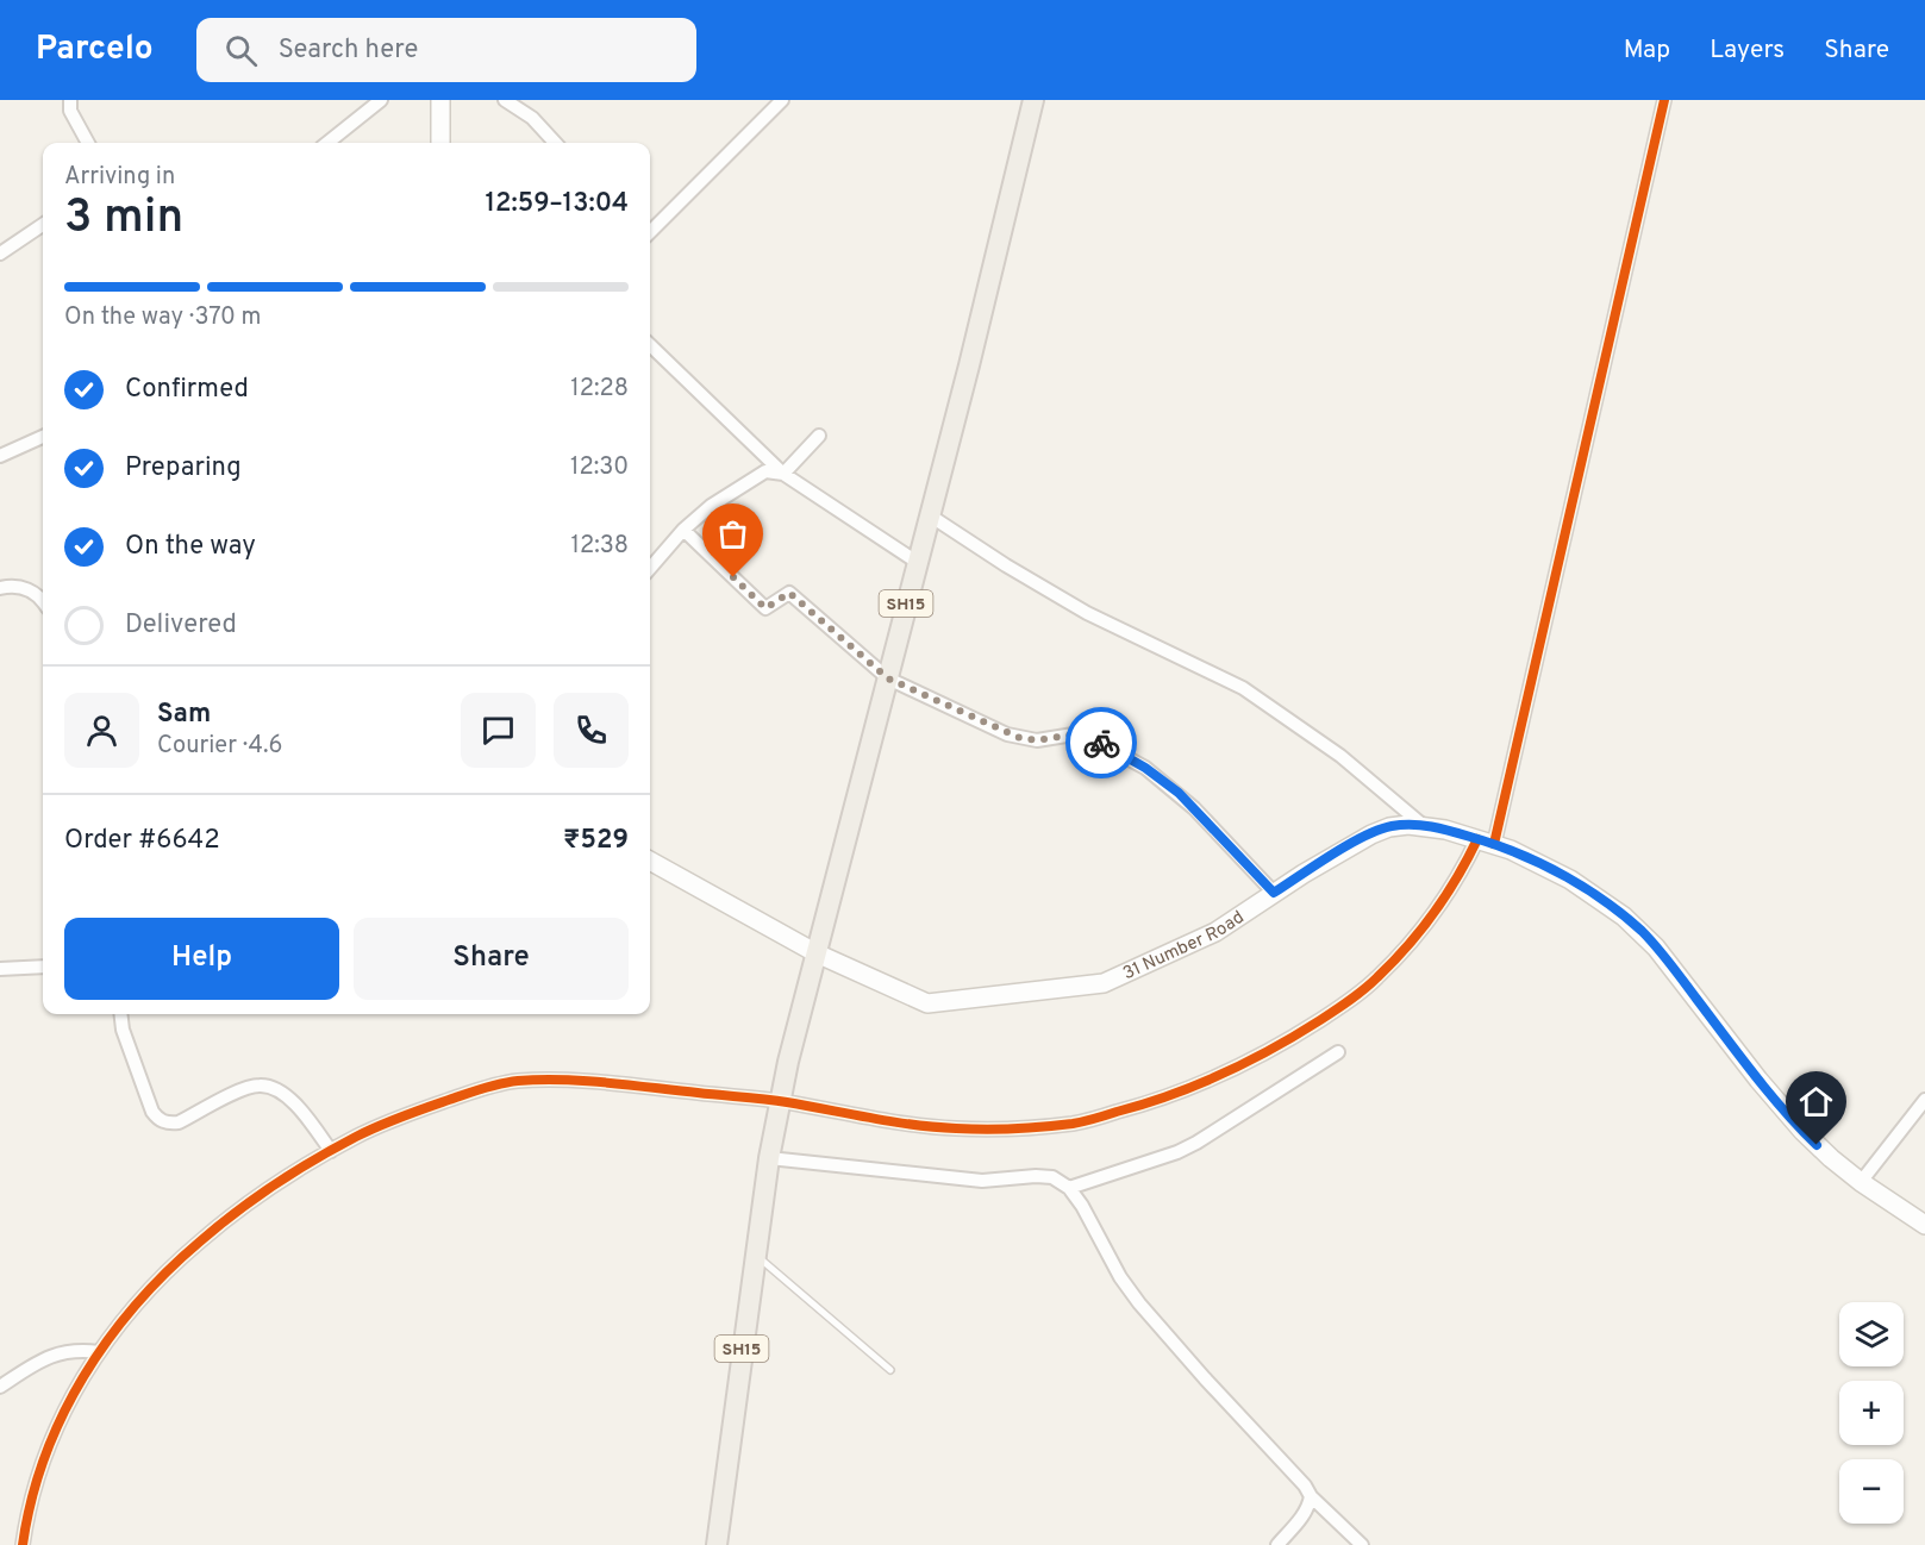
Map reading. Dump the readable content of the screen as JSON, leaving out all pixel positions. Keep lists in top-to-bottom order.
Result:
{
  "streets": {
    "main road": ["SH15", "31 Number Road"]
  },
  "crossings": [
    ["SH15", "31 Number Road"]
  ],
  "page": {
    "header": "Parcelo",
    "search": "Search here",
    "nav": ["Map", "Layers", "Share"],
    "heading": ["3 min", "Arriving in", "12:59–13:04"],
    "panel": [
      "Sam",
      "Courier · 4.6",
      "Order #6642",
      "₹529"
    ],
    "bar": "On the way · 370 m",
    "list": [
      ["Confirmed", "12:28"],
      ["Preparing", "12:30"],
      ["On the way", "12:38"],
      "Delivered"
    ],
    "buttons": ["Help", "Share"],
    "map_buttons": ["+", "−"]
  }
}
